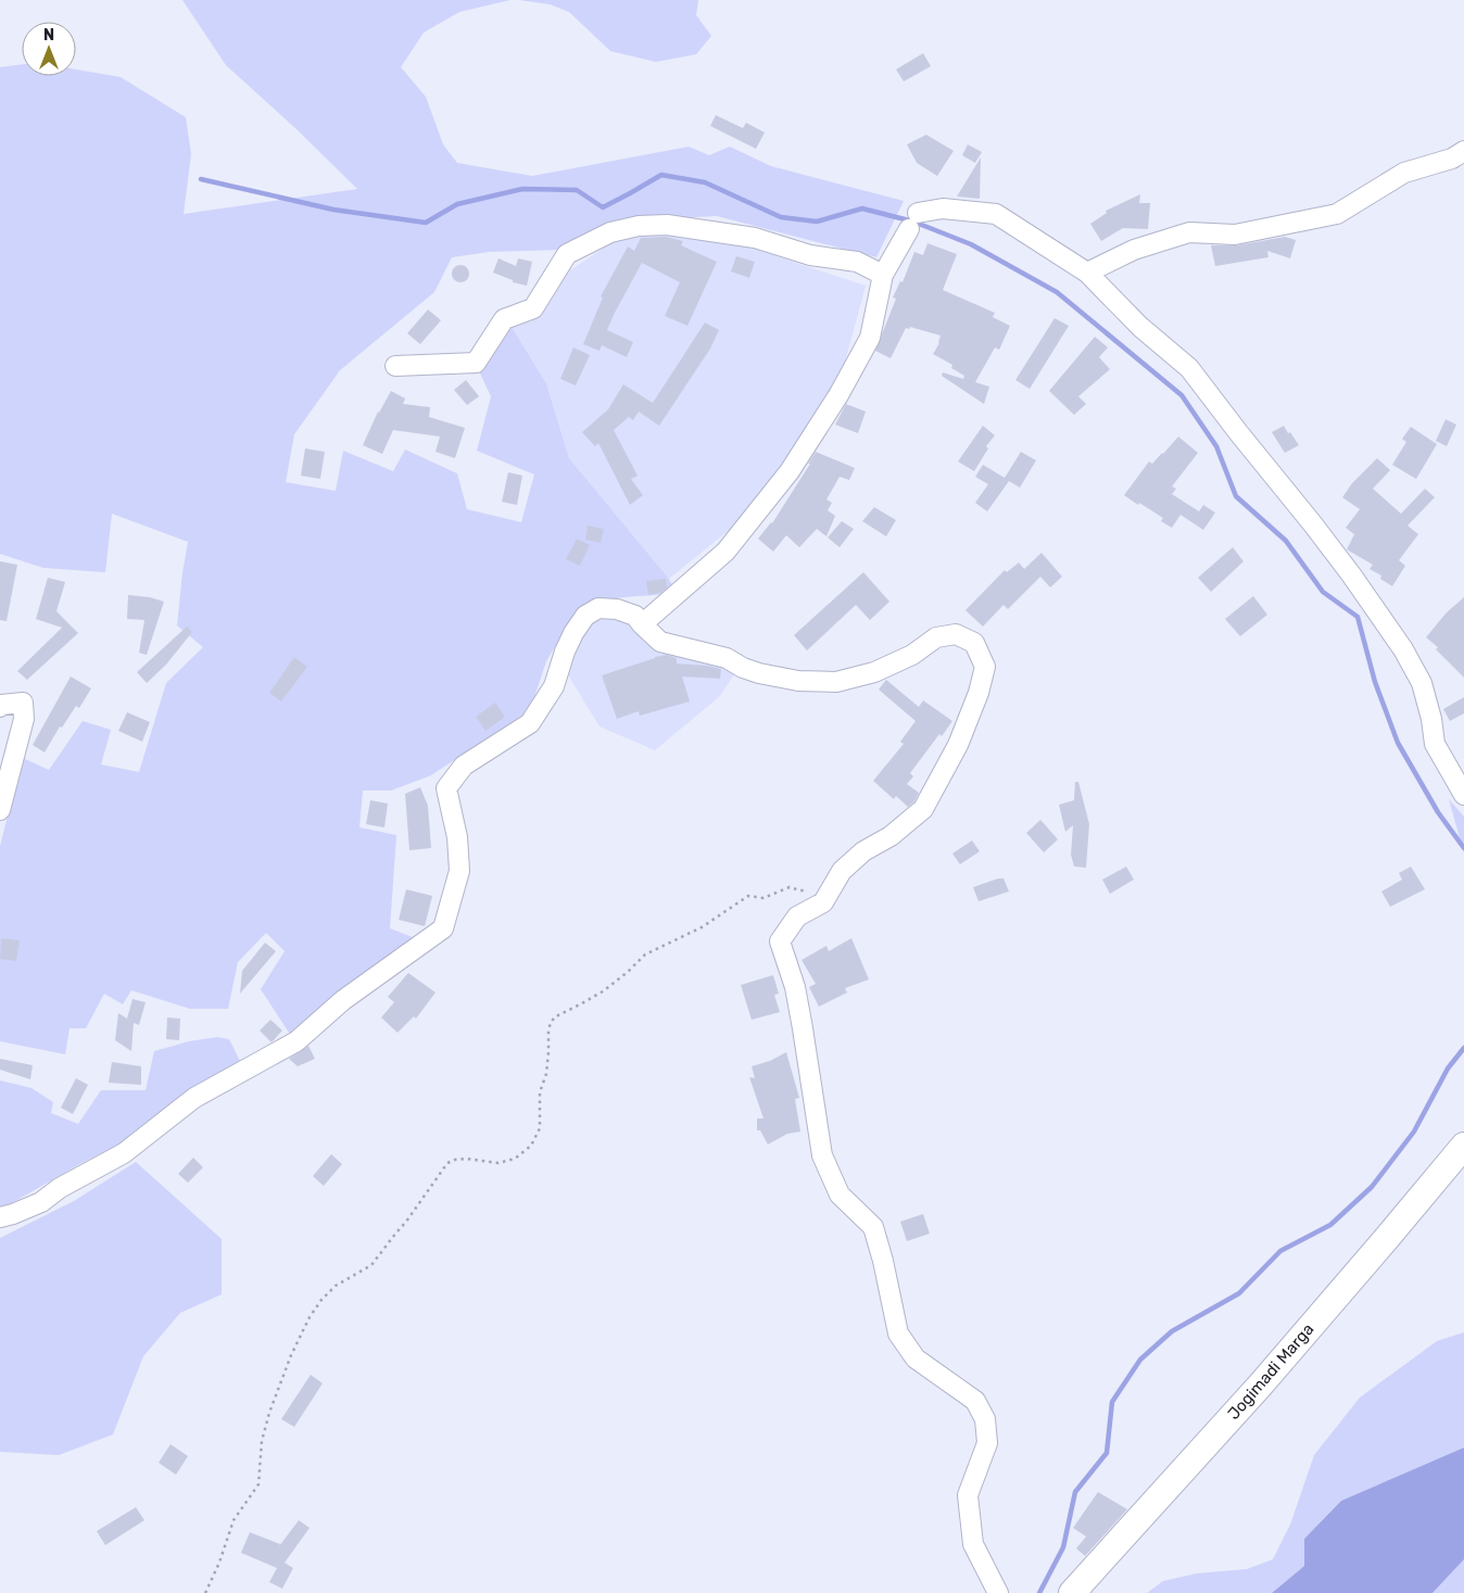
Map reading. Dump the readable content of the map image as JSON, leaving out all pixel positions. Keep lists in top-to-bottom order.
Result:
{
  "streets": {
    "main road": ["Jogimadi Marga"]
  },
  "north": "top"
}
